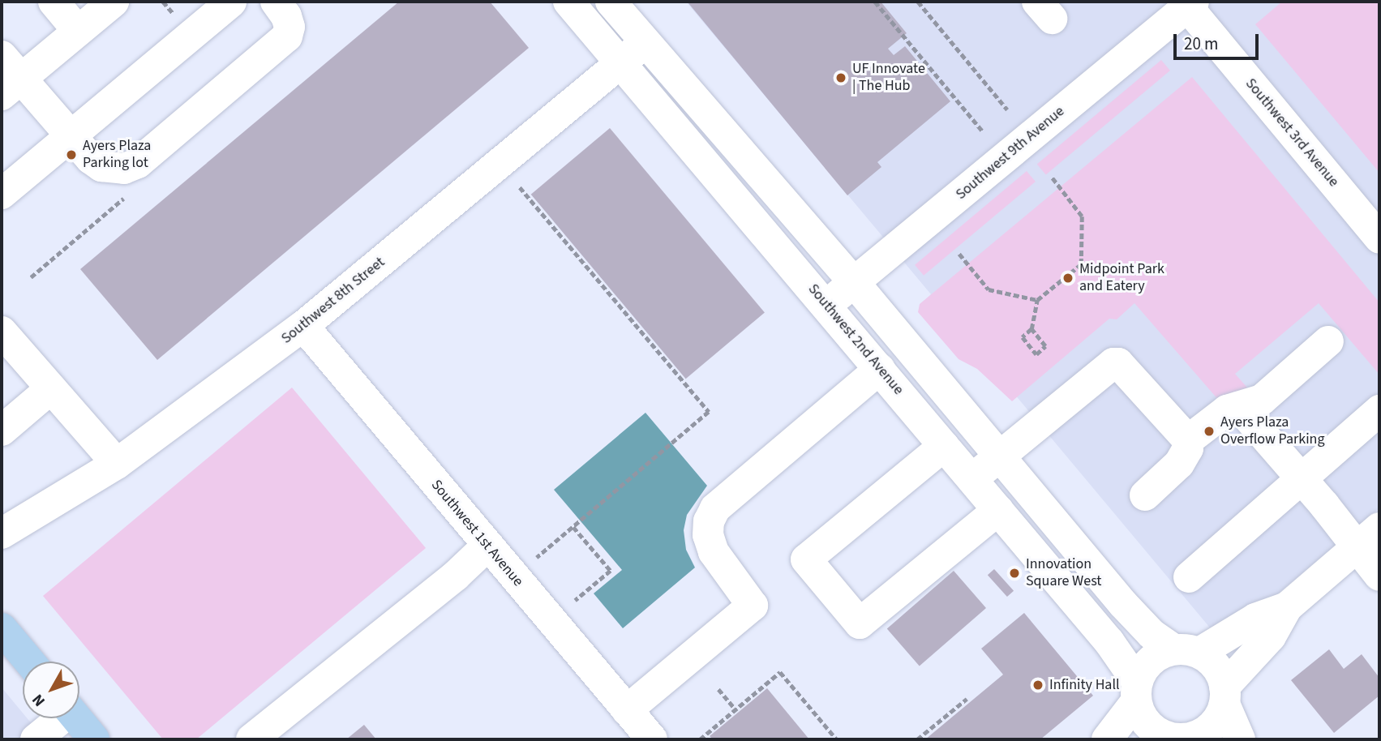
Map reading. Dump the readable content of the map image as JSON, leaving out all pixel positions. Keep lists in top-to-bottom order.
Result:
{
  "streets": {
    "street": [
      "Southwest 3rd Avenue",
      "Southwest 9th Avenue",
      "Southwest 8th Street",
      "Southwest 2nd Avenue",
      "Southwest 1st Avenue"
    ]
  },
  "crossings": [
    ["Southwest 3rd Avenue", "Southwest 9th Avenue"],
    ["Southwest 9th Avenue", "Southwest 2nd Avenue"],
    ["Southwest 8th Street", "Southwest 2nd Avenue"],
    ["Southwest 8th Street", "Southwest 1st Avenue"]
  ],
  "places": [
    "UF Innovate | The Hub",
    "Ayers Plaza Parking lot",
    "Midpoint Park and Eatery",
    "Ayers Plaza Overflow Parking",
    "Innovation Square West",
    "Infinity Hall"
  ],
  "scale_bar": "20 m",
  "north": "bottom left"
}
